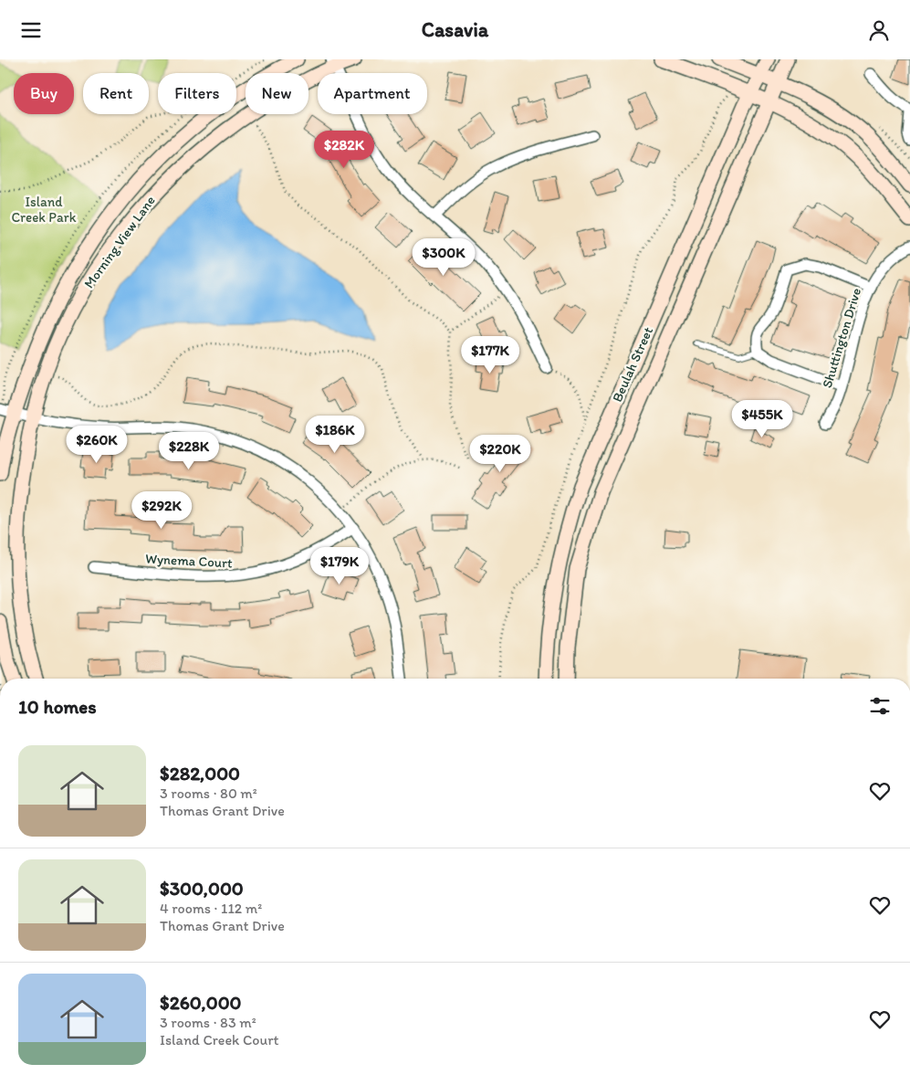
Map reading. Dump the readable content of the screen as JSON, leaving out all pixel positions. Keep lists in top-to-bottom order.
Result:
{
  "streets": {
    "street": [
      "Morning View Lane",
      "Shuttington Drive",
      "Beulah Street",
      "Wynema Court"
    ]
  },
  "parks": ["Island Creek Park"],
  "page": {
    "header": "Casavia",
    "chip": [
      "Buy",
      "Rent",
      "Filters",
      "New",
      "Apartment"
    ],
    "price": [
      "$282K",
      "$300K",
      "$177K",
      "$455K",
      "$186K",
      "$260K",
      "$228K",
      "$220K",
      "$292K",
      "$179K"
    ],
    "heading": "10 homes",
    "list": [
      {
        "name": "$282,000",
        "note": "3 rooms · 80 m² · Thomas Grant Drive"
      },
      {
        "name": "$300,000",
        "note": "4 rooms · 112 m² · Thomas Grant Drive"
      },
      {
        "name": "$260,000",
        "note": "3 rooms · 83 m² · Island Creek Court"
      }
    ]
  }
}
